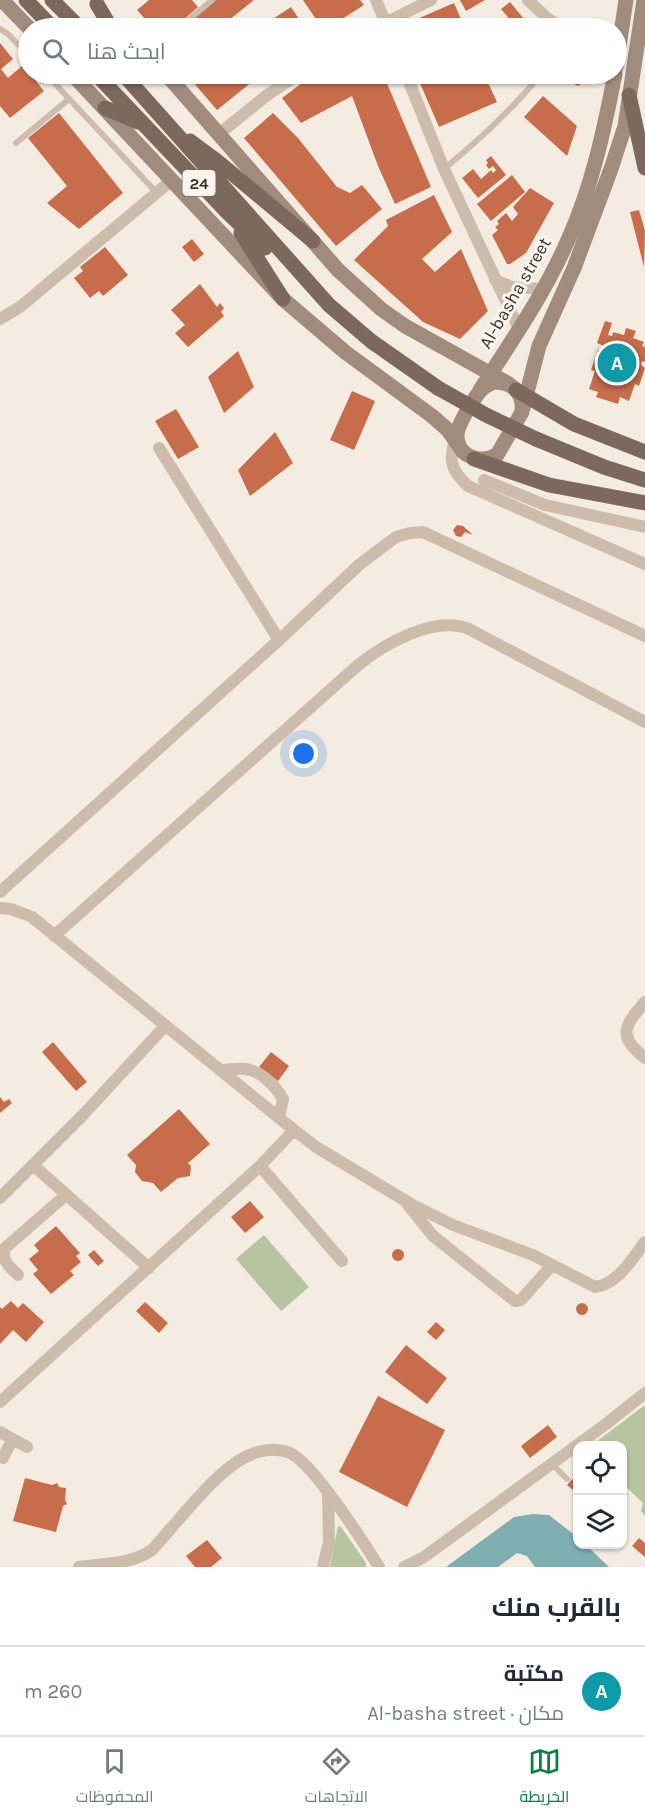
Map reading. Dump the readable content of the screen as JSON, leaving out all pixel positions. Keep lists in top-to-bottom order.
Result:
{
  "streets": {
    "main road": ["24"],
    "street": ["Al-basha street"]
  },
  "page": {
    "search": "ابحث هنا",
    "pins": "A",
    "heading": "بالقرب منك",
    "list": [
      {
        "mark": "A",
        "name": "مكتبة",
        "note": "مكان · Al-basha street",
        "value": "260 m"
      }
    ],
    "nav": ["الخريطة", "الاتجاهات", "المحفوظات"]
  }
}
